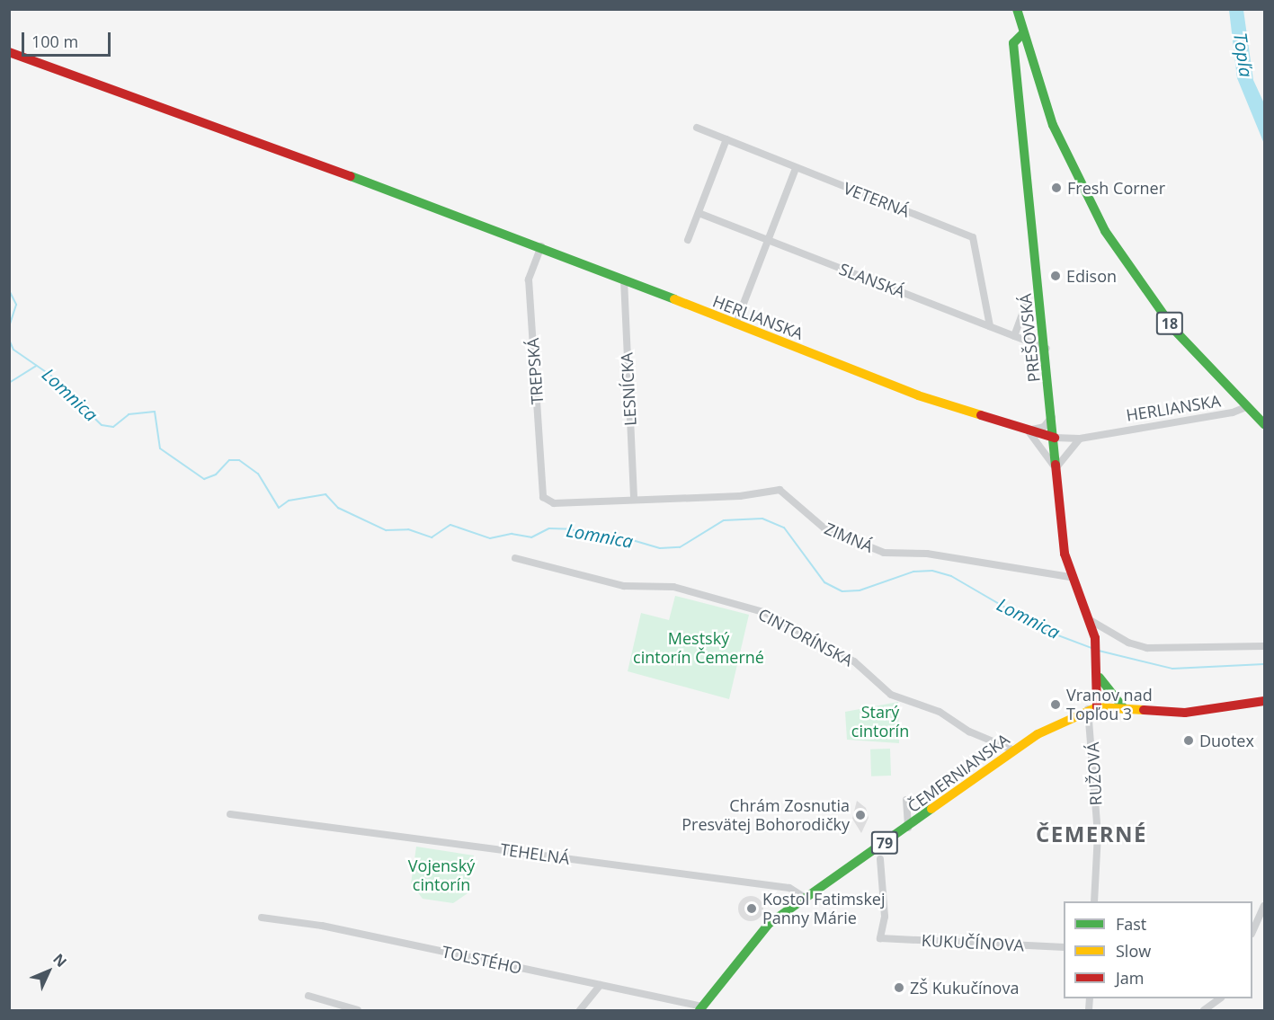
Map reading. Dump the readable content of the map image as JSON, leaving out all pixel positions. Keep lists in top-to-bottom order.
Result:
{
  "streets": {
    "main road": [
      "HERLIANSKA",
      "18",
      "PREŠOVSKÁ",
      "ČEMERNIANSKA",
      "79"
    ],
    "street": [
      "VETERNÁ",
      "SLANSKÁ",
      "TREPSKÁ",
      "LESNÍCKA",
      "ZIMNÁ",
      "CINTORÍNSKA",
      "RUŽOVÁ",
      "TEHELNÁ",
      "KUKUČÍNOVA",
      "TOLSTÉHO"
    ]
  },
  "crossings": [
    ["VETERNÁ", "SLANSKÁ"],
    ["SLANSKÁ", "PREŠOVSKÁ"],
    ["HERLIANSKA", "18"],
    ["HERLIANSKA", "PREŠOVSKÁ"],
    ["HERLIANSKA", "TREPSKÁ"],
    ["HERLIANSKA", "LESNÍCKA"],
    ["18", "PREŠOVSKÁ"],
    ["PREŠOVSKÁ", "ZIMNÁ"],
    ["PREŠOVSKÁ", "ČEMERNIANSKA"],
    ["PREŠOVSKÁ", "RUŽOVÁ"],
    ["TREPSKÁ", "ZIMNÁ"],
    ["LESNÍCKA", "ZIMNÁ"],
    ["CINTORÍNSKA", "ČEMERNIANSKA"],
    ["ČEMERNIANSKA", "RUŽOVÁ"],
    ["ČEMERNIANSKA", "TEHELNÁ"],
    ["ČEMERNIANSKA", "TOLSTÉHO"]
  ],
  "districts": ["ČEMERNÉ"],
  "water": ["Topľa", "Lomnica"],
  "parks": ["Mestský cintorín Čemerné", "Starý cintorín", "Vojenský cintorín"],
  "places": [
    "Fresh Corner",
    "Edison",
    "Vranov nad Topľou 3",
    "Duotex",
    "Chrám Zosnutia Presvätej Bohorodičky",
    "Kostol Fatimskej Panny Márie",
    "ZŠ Kukučínova"
  ],
  "legend": ["Fast", "Slow", "Jam"],
  "scale_bar": "100 m",
  "north": "top right"
}
